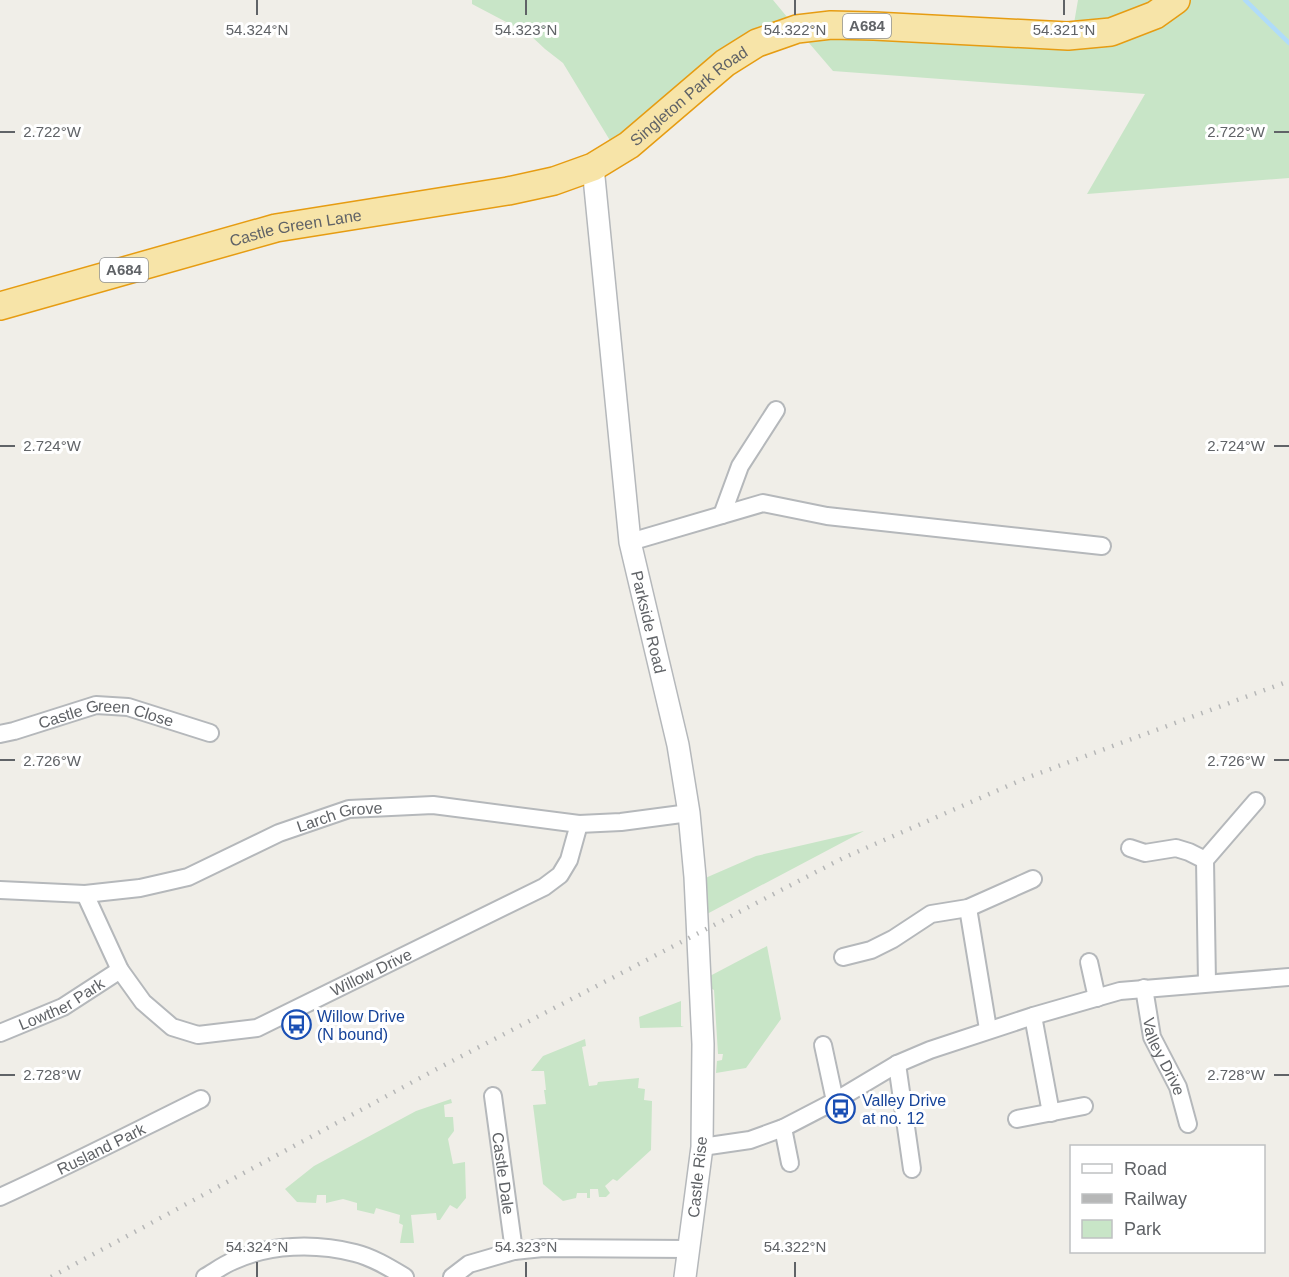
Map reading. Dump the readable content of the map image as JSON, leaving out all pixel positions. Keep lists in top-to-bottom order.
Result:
{
  "streets": {
    "highway": ["A684", "Singleton Park Road", "Castle Green Lane"],
    "street": [
      "Parkside Road",
      "Castle Green Close",
      "Larch Grove",
      "Willow Drive",
      "Lowther Park",
      "Valley Drive",
      "Rusland Park",
      "Castle Dale",
      "Castle Rise"
    ]
  },
  "crossings": [
    ["Singleton Park Road", "Castle Green Lane"],
    ["Singleton Park Road", "Parkside Road"],
    ["Castle Green Lane", "Parkside Road"],
    ["Parkside Road", "Larch Grove"],
    ["Parkside Road", "Castle Rise"],
    ["Larch Grove", "Willow Drive"],
    ["Willow Drive", "Lowther Park"]
  ],
  "places": {
    "bus stop": ["Willow Drive (N bound)", "Valley Drive at no. 12"]
  },
  "legend": ["Road", "Railway", "Park"],
  "coordinates": [
    "54.324°N",
    "54.323°N",
    "54.322°N",
    "54.321°N",
    "2.722°W",
    "2.724°W",
    "2.726°W",
    "2.728°W"
  ]
}
